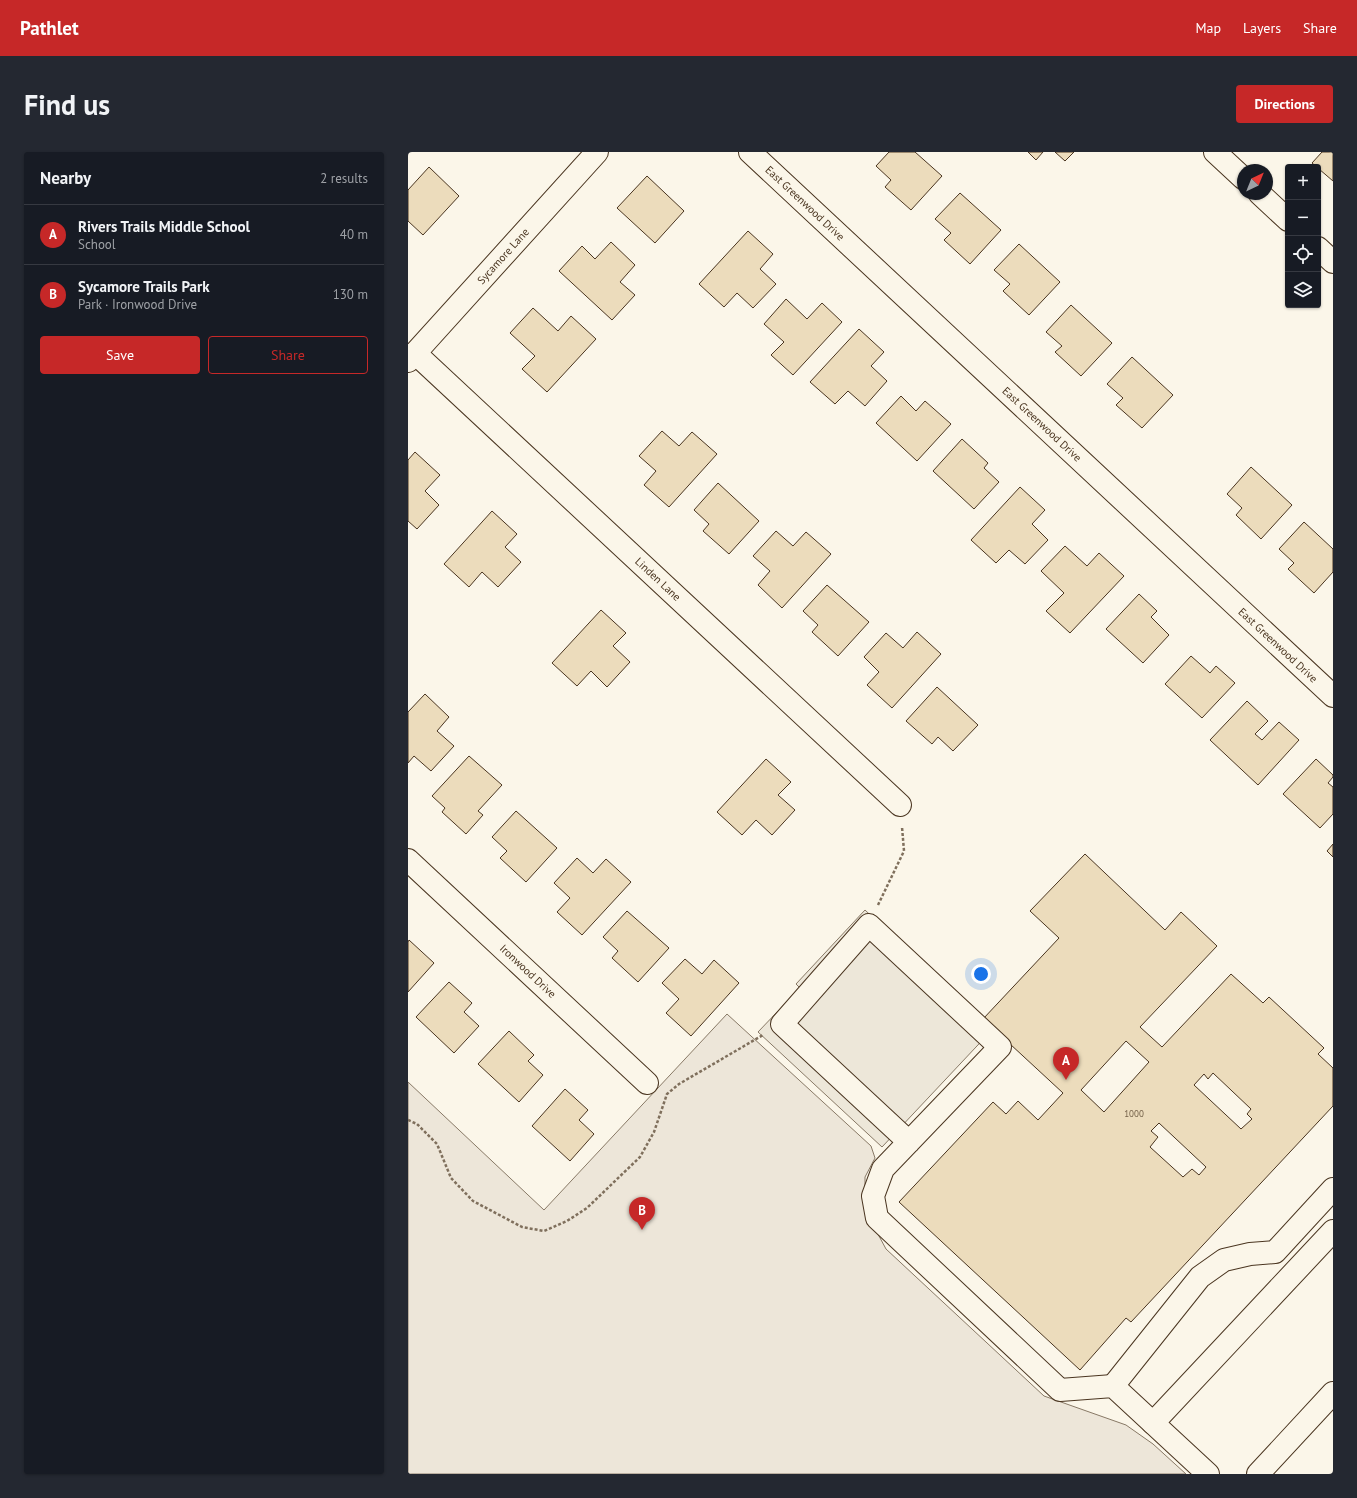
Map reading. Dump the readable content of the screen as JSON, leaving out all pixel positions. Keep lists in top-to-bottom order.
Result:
{
  "streets": {
    "street": [
      "East Greenwood Drive",
      "Sycamore Lane",
      "Linden Lane",
      "Ironwood Drive"
    ]
  },
  "crossings": [
    ["Sycamore Lane", "Linden Lane"]
  ],
  "house_numbers": ["1000"],
  "north": "top right",
  "page": {
    "header": "Pathlet",
    "nav": ["Map", "Layers", "Share"],
    "buttons": [
      "Directions",
      ["Save", "Share"]
    ],
    "title": "Find us",
    "heading": ["Nearby", "2 results"],
    "map_buttons": ["+", "−"],
    "list": [
      {
        "mark": "A",
        "name": "Rivers Trails Middle School",
        "note": "School",
        "value": "40 m"
      },
      {
        "mark": "B",
        "name": "Sycamore Trails Park",
        "note": "Park · Ironwood Drive",
        "value": "130 m"
      }
    ],
    "pins": ["A", "B"]
  }
}
